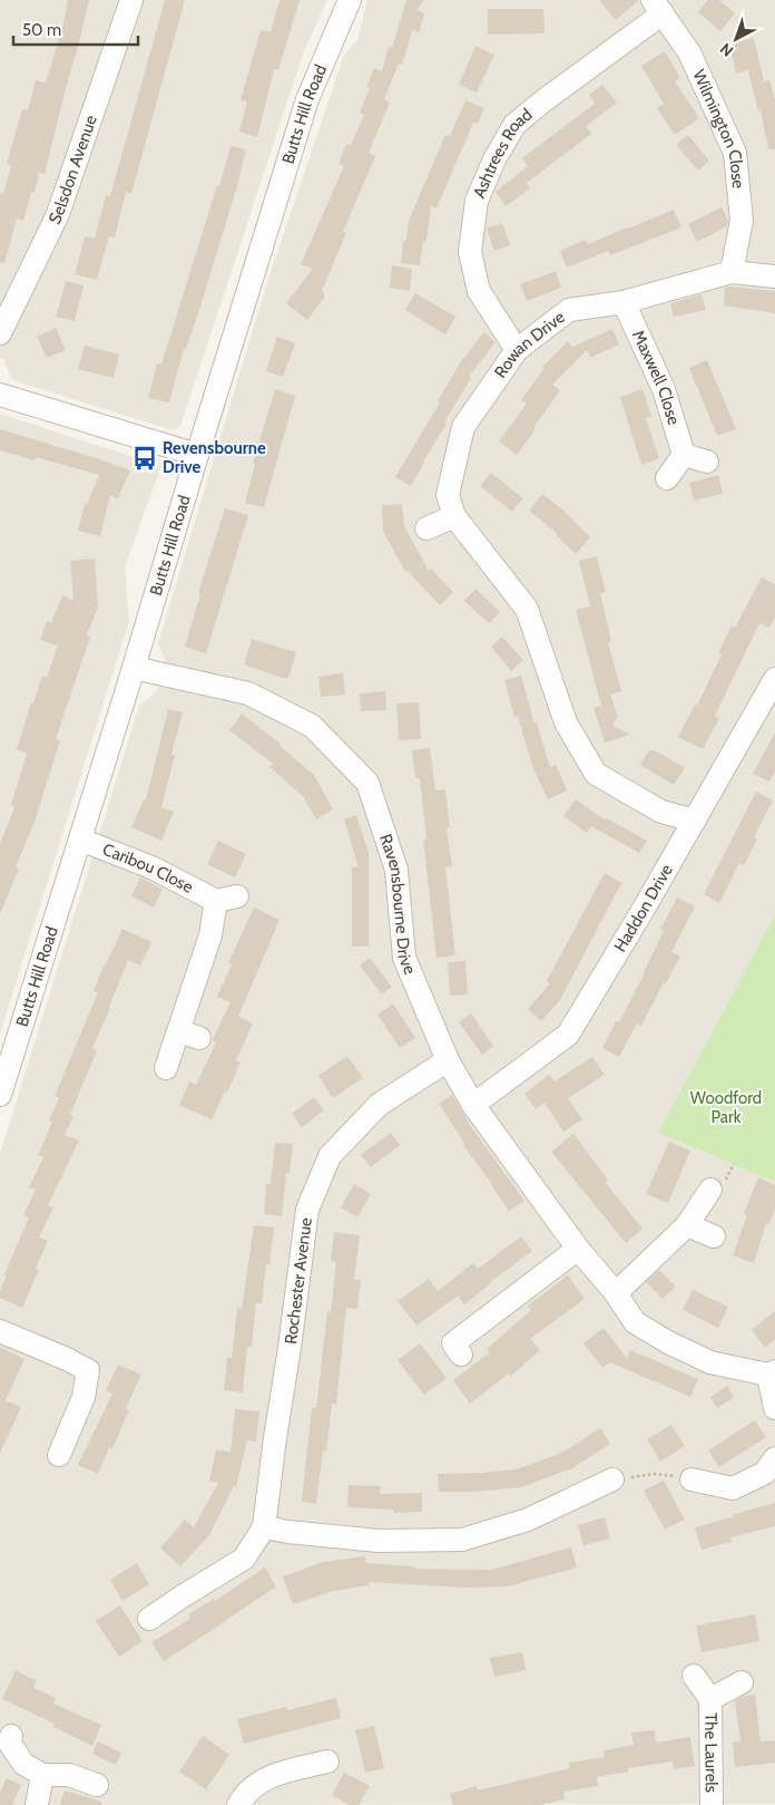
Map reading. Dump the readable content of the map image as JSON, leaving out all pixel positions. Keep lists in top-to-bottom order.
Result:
{
  "streets": {
    "street": [
      "Butts Hill Road",
      "Wilmington Close",
      "Ashtrees Road",
      "Selsdon Avenue",
      "Rowan Drive",
      "Maxwell Close",
      "Caribou Close",
      "Ravensbourne Drive",
      "Haddon Drive",
      "Rochester Avenue",
      "The Laurels"
    ]
  },
  "crossings": [
    ["Butts Hill Road", "Caribou Close"],
    ["Butts Hill Road", "Ravensbourne Drive"],
    ["Wilmington Close", "Ashtrees Road"],
    ["Wilmington Close", "Rowan Drive"],
    ["Ashtrees Road", "Rowan Drive"],
    ["Rowan Drive", "Maxwell Close"],
    ["Rowan Drive", "Haddon Drive"],
    ["Ravensbourne Drive", "Haddon Drive"],
    ["Ravensbourne Drive", "Rochester Avenue"]
  ],
  "parks": ["Woodford Park"],
  "places": {
    "bus stop": ["Revensbourne Drive"]
  },
  "scale_bar": "50 m",
  "north": "bottom left"
}
